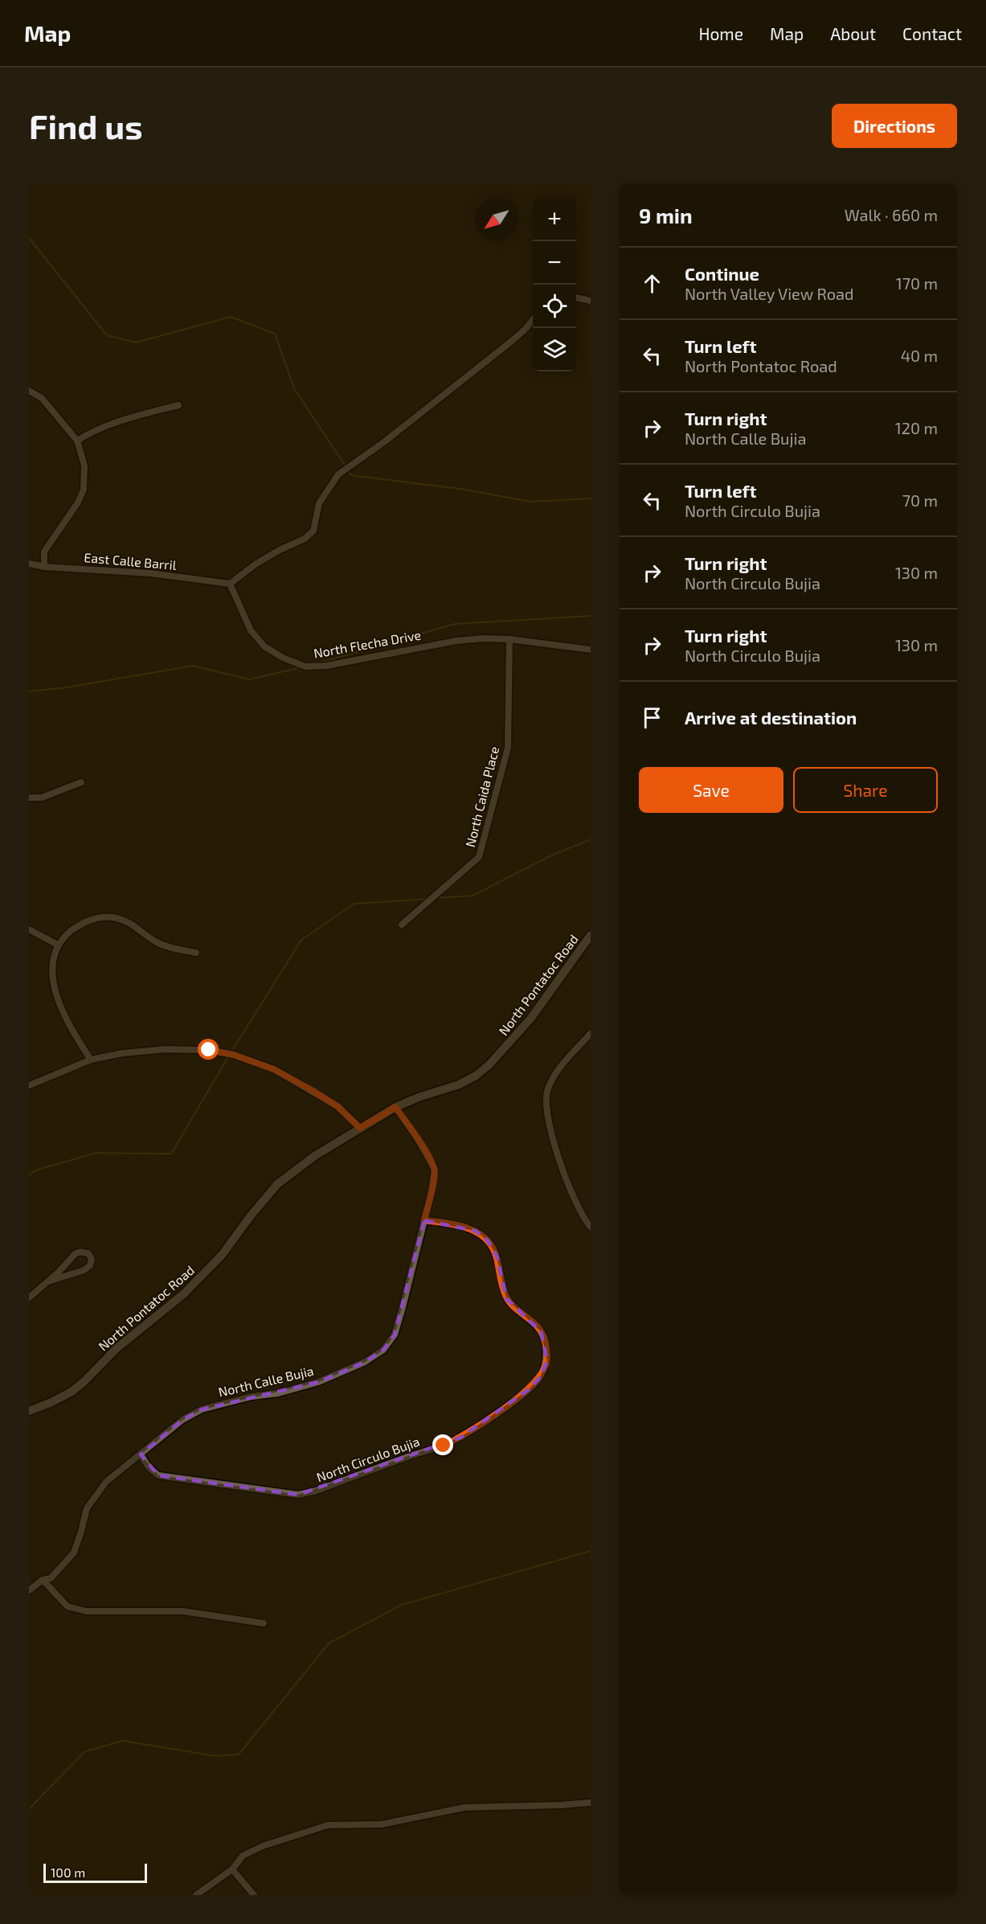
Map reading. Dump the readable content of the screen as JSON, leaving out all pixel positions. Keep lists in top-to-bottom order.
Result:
{
  "streets": {
    "street": [
      "East Calle Barril",
      "North Flecha Drive",
      "North Caida Place",
      "North Pontatoc Road",
      "North Calle Bujia",
      "North Circulo Bujia"
    ]
  },
  "crossings": [
    ["East Calle Barril", "North Flecha Drive"],
    ["North Flecha Drive", "North Caida Place"],
    ["North Pontatoc Road", "North Calle Bujia"],
    ["North Calle Bujia", "North Circulo Bujia"]
  ],
  "scale_bar": "100 m",
  "north": "bottom left",
  "page": {
    "header": "Map",
    "nav": [
      "Home",
      "Map",
      "About",
      "Contact"
    ],
    "buttons": [
      "Directions",
      ["Save", "Share"]
    ],
    "title": "Find us",
    "heading": ["9 min", "Walk · 660 m"],
    "map_buttons": ["+", "−"],
    "list": [
      ["Continue", "North Valley View Road", "170 m"],
      ["Turn left", "North Pontatoc Road", "40 m"],
      ["Turn right", "North Calle Bujia", "120 m"],
      ["Turn left", "North Circulo Bujia", "70 m"],
      ["Turn right", "North Circulo Bujia", "130 m"],
      ["Turn right", "North Circulo Bujia", "130 m"],
      "Arrive at destination"
    ],
    "scale": "100 m"
  }
}
